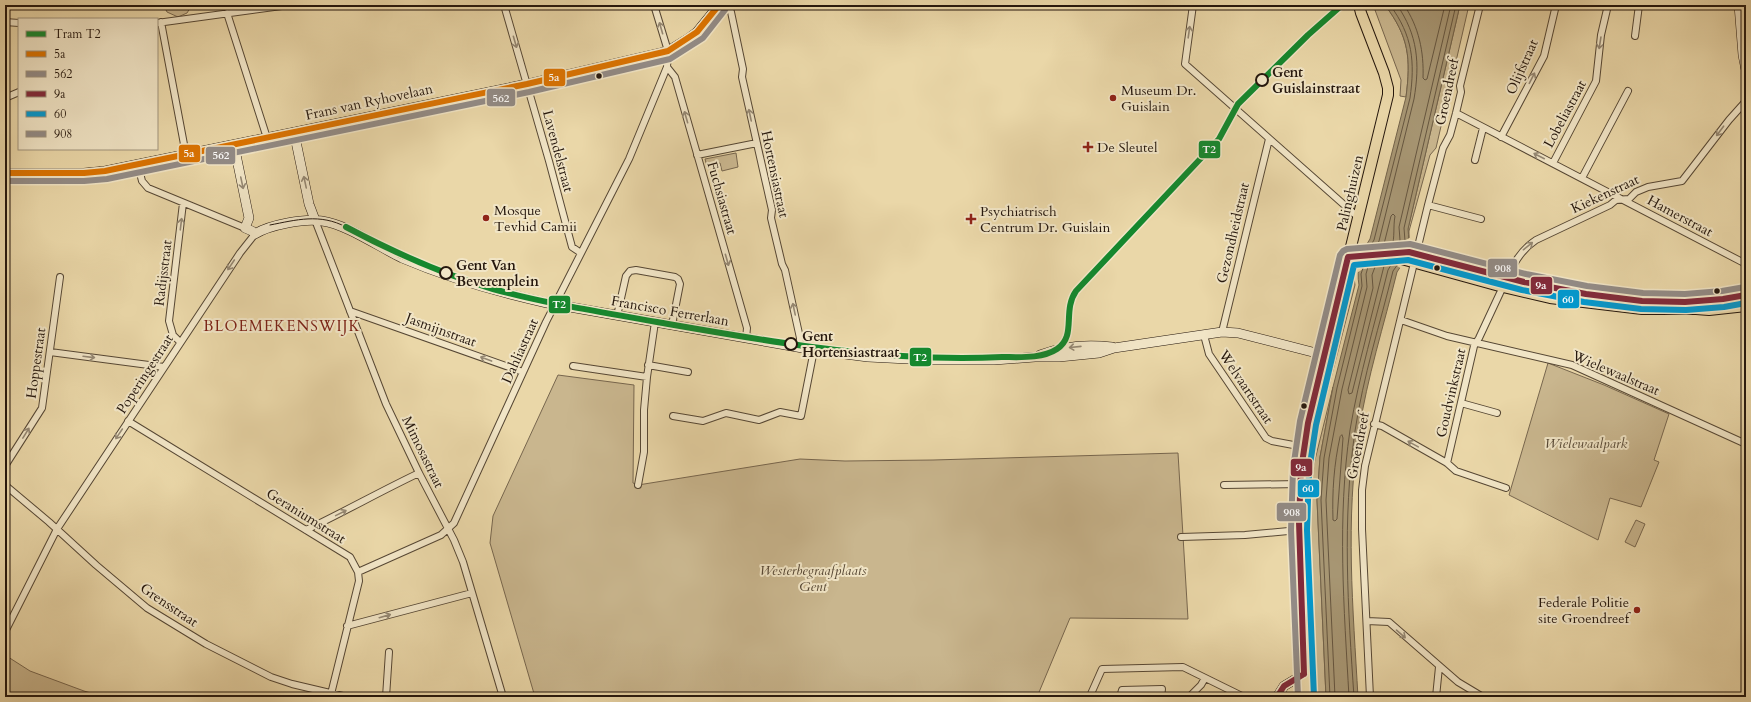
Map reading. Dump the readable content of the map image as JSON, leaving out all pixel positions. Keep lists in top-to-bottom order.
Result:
{
  "streets": {
    "main road": ["Palinghuizen"],
    "street": [
      "Olijfstraat",
      "Groendreef",
      "Frans van Ryhovelaan",
      "Lobeliastraat",
      "Lavendelstraat",
      "Hortensiastraat",
      "Kiekenstraat",
      "Fuchsiastraat",
      "Hamerstraat",
      "Gezondheidstraat",
      "Radijsstraat",
      "Francisco Ferrerlaan",
      "Jasmijnstraat",
      "Dahliastraat",
      "Hoppestraat",
      "Wielewaalstraat",
      "Poperingestraat",
      "Welvaartstraat",
      "Goudvinkstraat",
      "Mimosastraat",
      "Geraniumstraat",
      "Grensstraat"
    ]
  },
  "crossings": [
    ["Olijfstraat", "Hamerstraat"],
    ["Groendreef", "Hamerstraat"],
    ["Groendreef", "Wielewaalstraat"],
    ["Frans van Ryhovelaan", "Lavendelstraat"],
    ["Frans van Ryhovelaan", "Dahliastraat"],
    ["Lobeliastraat", "Hamerstraat"],
    ["Lavendelstraat", "Dahliastraat"],
    ["Hortensiastraat", "Francisco Ferrerlaan"],
    ["Palinghuizen", "Francisco Ferrerlaan"],
    ["Palinghuizen", "Welvaartstraat"],
    ["Kiekenstraat", "Hamerstraat"],
    ["Kiekenstraat", "Goudvinkstraat"],
    ["Fuchsiastraat", "Francisco Ferrerlaan"],
    ["Fuchsiastraat", "Dahliastraat"],
    ["Gezondheidstraat", "Francisco Ferrerlaan"],
    ["Radijsstraat", "Poperingestraat"],
    ["Francisco Ferrerlaan", "Dahliastraat"],
    ["Francisco Ferrerlaan", "Welvaartstraat"],
    ["Francisco Ferrerlaan", "Mimosastraat"],
    ["Jasmijnstraat", "Dahliastraat"],
    ["Jasmijnstraat", "Mimosastraat"],
    ["Dahliastraat", "Mimosastraat"],
    ["Wielewaalstraat", "Goudvinkstraat"],
    ["Poperingestraat", "Geraniumstraat"],
    ["Poperingestraat", "Grensstraat"]
  ],
  "one_way": [
    "Olijfstraat",
    "Hortensiastraat",
    "Radijsstraat",
    "Jasmijnstraat",
    "Hoppestraat",
    "Poperingestraat"
  ],
  "districts": ["BLOEMEKENSWIJK"],
  "parks": ["Wielewaalpark", "Westerbegraafplaats Gent"],
  "places": {
    "other": [
      "Gent Guislainstraat",
      "Museum Dr. Guislain",
      "Mosque Tevhid Camii",
      "Gent Van Beverenplein",
      "Gent Hortensiastraat",
      "Federale Politie site Groendreef"
    ],
    "health": ["De Sleutel", "Psychiatrisch Centrum Dr. Guislain"]
  },
  "lines": [
    "tram line T2",
    "transit line 5a",
    "transit line 562",
    "transit line 908",
    "transit line 9a",
    "transit line 60"
  ],
  "legend": [
    "Tram T2",
    "5a",
    "562",
    "9a",
    "60",
    "908"
  ]
}
